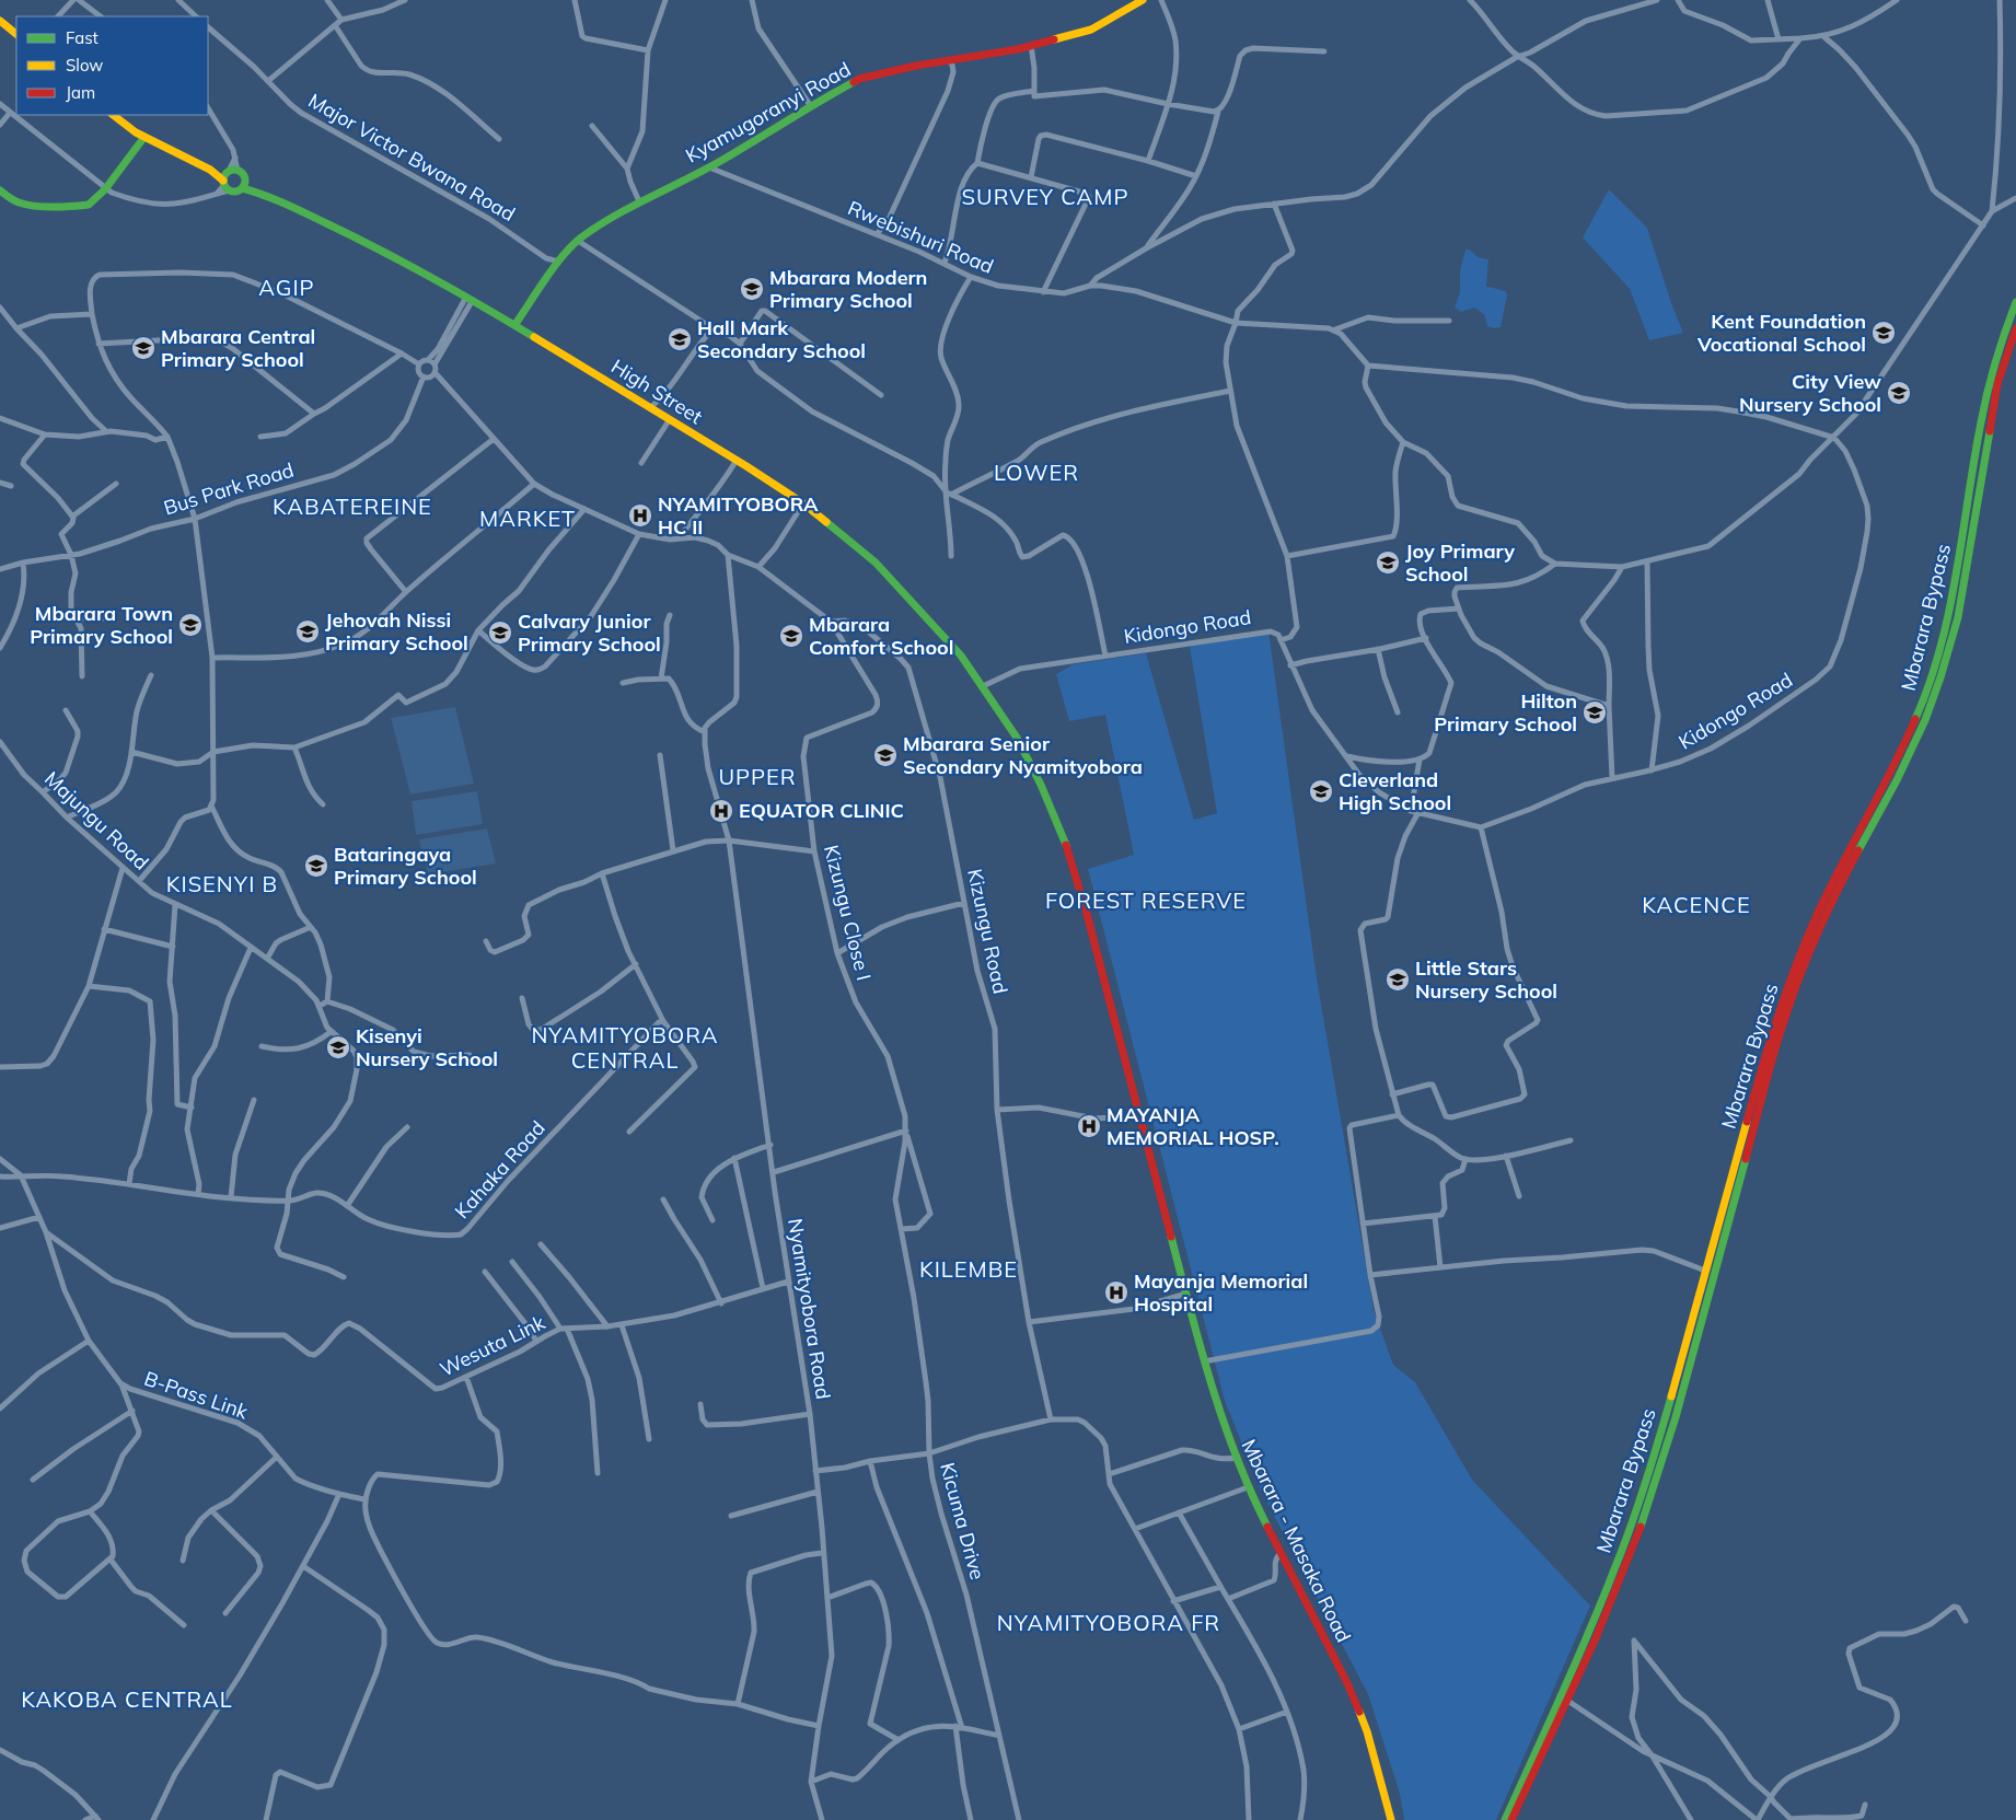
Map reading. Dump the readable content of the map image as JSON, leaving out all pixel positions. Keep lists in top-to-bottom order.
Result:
{
  "streets": {
    "main road": [
      "Kyamugoranyi Road",
      "High Street",
      "Mbarara Bypass",
      "Mbarara - Masaka Road"
    ],
    "street": [
      "Major Victor Bwana Road",
      "Rwebishuri Road",
      "Bus Park Road",
      "Kidongo Road",
      "Majungu Road",
      "Kizungu Close I",
      "Kizungu Road",
      "Kahaka Road",
      "Nyamityobora Road",
      "Wesuta Link",
      "B-Pass Link",
      "Kicuma Drive"
    ]
  },
  "crossings": [
    ["Kyamugoranyi Road", "Major Victor Bwana Road"],
    ["Kyamugoranyi Road", "Rwebishuri Road"],
    ["Kyamugoranyi Road", "High Street"],
    ["High Street", "Kidongo Road"],
    ["High Street", "Mbarara - Masaka Road"],
    ["Kidongo Road", "Mbarara - Masaka Road"],
    ["Kizungu Close I", "Kizungu Road"],
    ["Kizungu Close I", "Kicuma Drive"],
    ["Kahaka Road", "B-Pass Link"],
    ["Nyamityobora Road", "Wesuta Link"],
    ["Wesuta Link", "B-Pass Link"]
  ],
  "districts": [
    "SURVEY CAMP",
    "AGIP",
    "LOWER",
    "KABATEREINE",
    "MARKET",
    "UPPER",
    "KISENYI B",
    "FOREST RESERVE",
    "KACENCE",
    "NYAMITYOBORA CENTRAL",
    "KILEMBE",
    "NYAMITYOBORA FR",
    "KAKOBA CENTRAL"
  ],
  "places": {
    "school or university": [
      "Mbarara Modern Primary School",
      "Kent Foundation Vocational School",
      "Hall Mark Secondary School",
      "Mbarara Central Primary School",
      "City View Nursery School",
      "Joy Primary School",
      "Mbarara Town Primary School",
      "Jehovah Nissi Primary School",
      "Calvary Junior Primary School",
      "Mbarara Comfort School",
      "Hilton Primary School",
      "Mbarara Senior Secondary Nyamityobora",
      "Cleverland High School",
      "Bataringaya Primary School",
      "Little Stars Nursery School",
      "Kisenyi Nursery School"
    ],
    "hospital": [
      "NYAMITYOBORA HC II",
      "EQUATOR CLINIC",
      "MAYANJA MEMORIAL HOSP.",
      "Mayanja Memorial Hospital"
    ]
  },
  "legend": ["Fast", "Slow", "Jam"]
}
